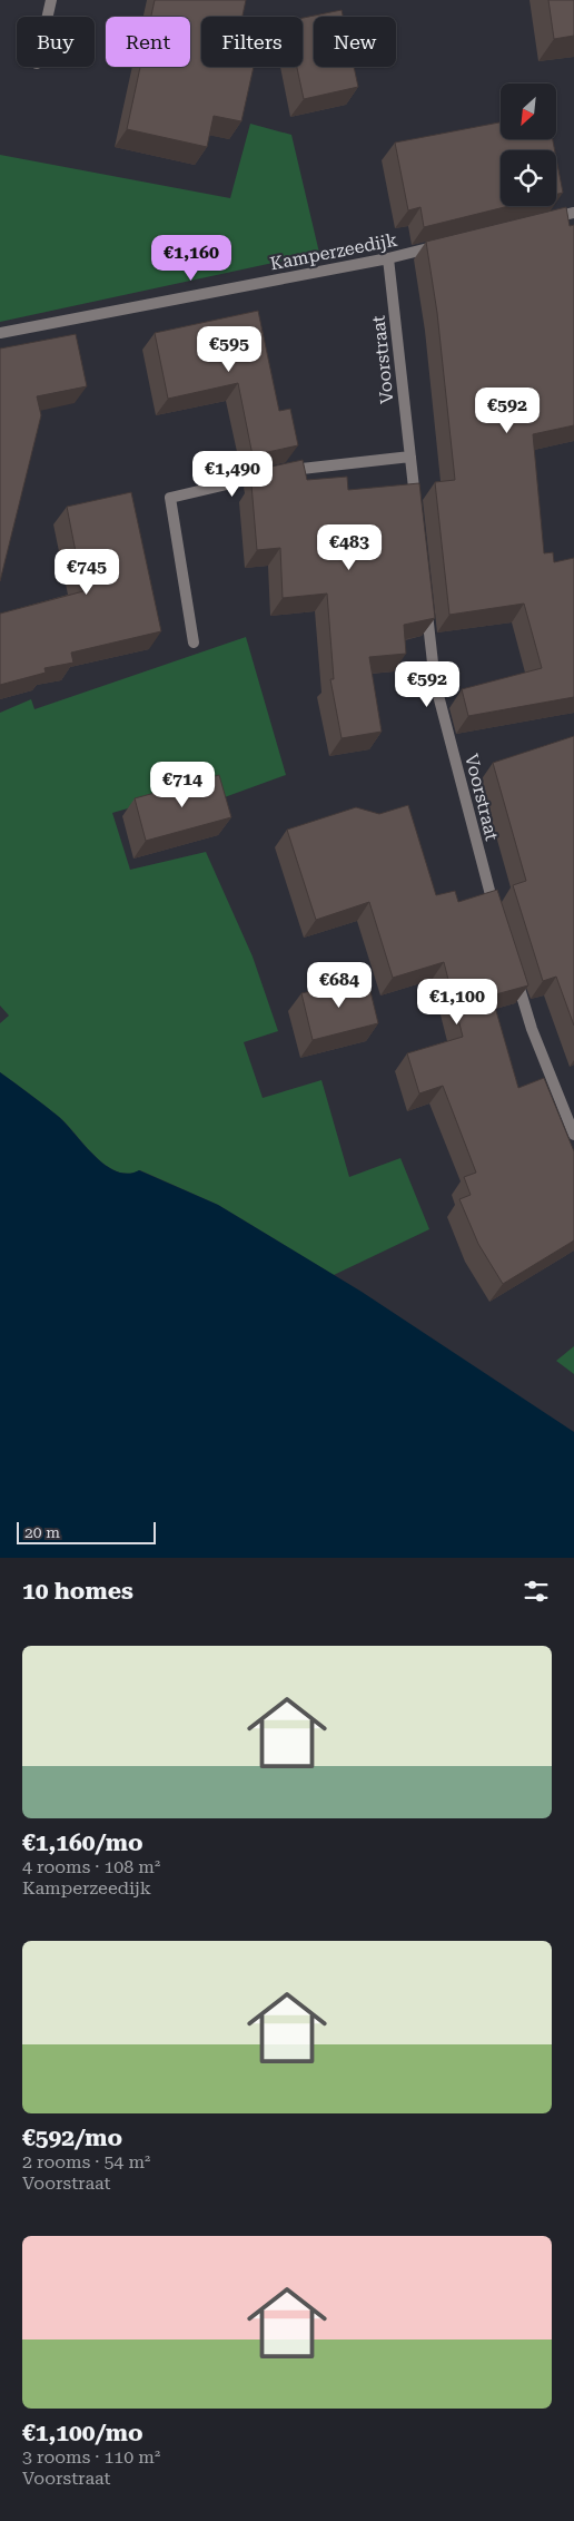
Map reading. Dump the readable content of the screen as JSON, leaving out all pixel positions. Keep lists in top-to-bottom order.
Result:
{
  "streets": {
    "street": ["Kamperzeedijk", "Voorstraat"]
  },
  "crossings": [
    ["Kamperzeedijk", "Voorstraat"]
  ],
  "scale_bar": "20 m",
  "north": "bottom left",
  "page": {
    "chip": [
      "Buy",
      "Rent",
      "Filters",
      "New"
    ],
    "price": [
      "€1,160",
      "€595",
      "€592",
      "€1,490",
      "€483",
      "€745",
      "€592",
      "€714",
      "€684",
      "€1,100"
    ],
    "scale": "20 m",
    "heading": "10 homes",
    "list": [
      {
        "name": "€1,160/mo",
        "note": "4 rooms · 108 m² · Kamperzeedijk"
      },
      {
        "name": "€592/mo",
        "note": "2 rooms · 54 m² · Voorstraat"
      },
      {
        "name": "€1,100/mo",
        "note": "3 rooms · 110 m² · Voorstraat"
      }
    ]
  }
}
